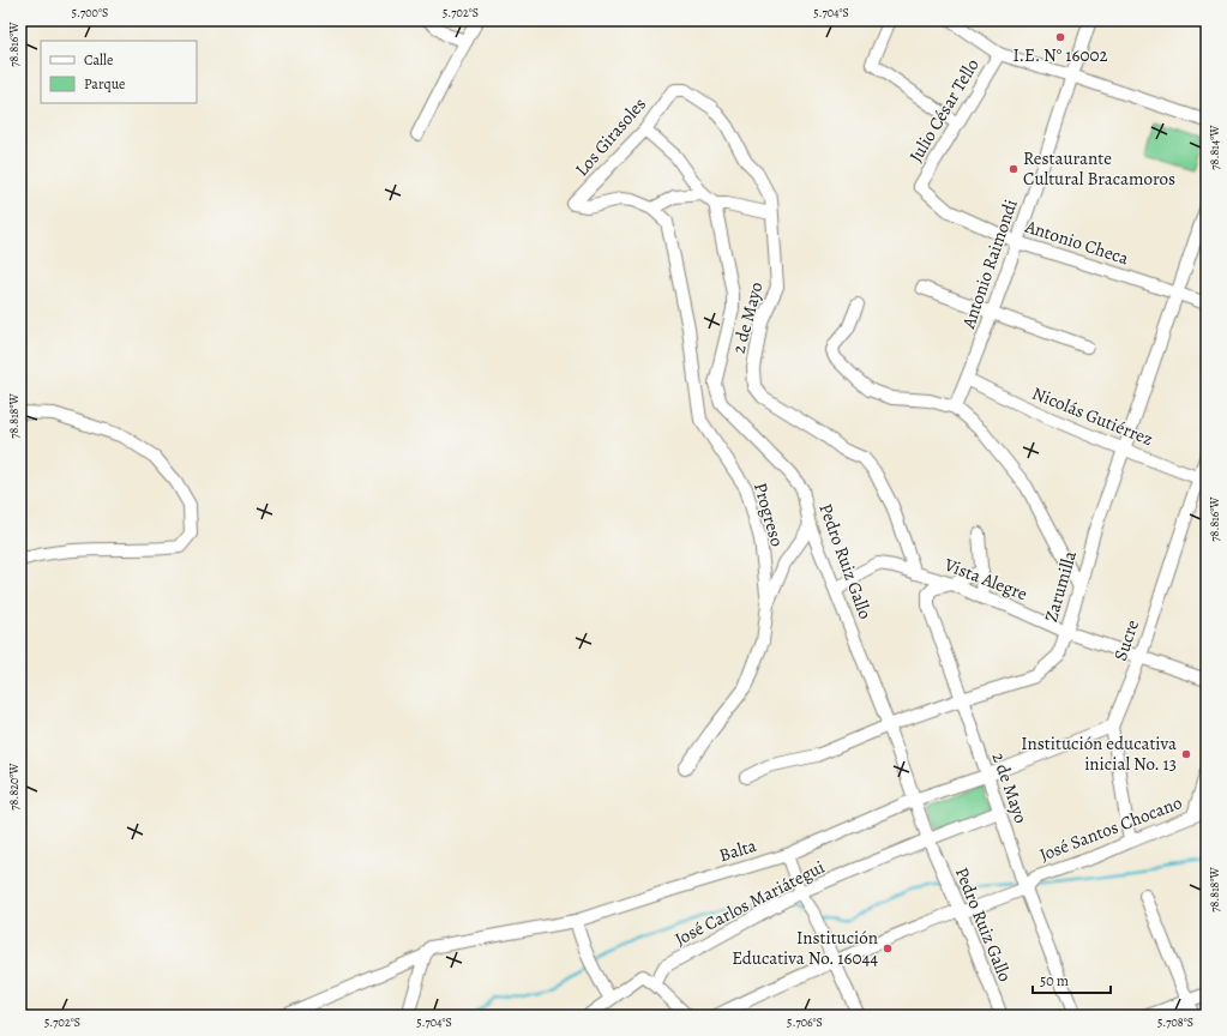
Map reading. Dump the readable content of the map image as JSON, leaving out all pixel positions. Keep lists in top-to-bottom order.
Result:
{
  "streets": {
    "street": [
      "Julio César Tello",
      "Los Girasoles",
      "Antonio Checa",
      "Antonio Raimondi",
      "2 de Mayo",
      "Nicolás Gutiérrez",
      "Progreso",
      "Pedro Ruiz Gallo",
      "Vista Alegre",
      "Zarumilla",
      "Sucre",
      "José Santos Chocano",
      "Balta",
      "José Carlos Mariátegui"
    ]
  },
  "crossings": [
    ["Julio César Tello", "Antonio Checa"],
    ["Los Girasoles", "2 de Mayo"],
    ["Los Girasoles", "Progreso"],
    ["Antonio Checa", "Antonio Raimondi"],
    ["Antonio Checa", "Zarumilla"],
    ["Antonio Raimondi", "Nicolás Gutiérrez"],
    ["2 de Mayo", "Vista Alegre"],
    ["2 de Mayo", "Zarumilla"],
    ["2 de Mayo", "José Santos Chocano"],
    ["2 de Mayo", "Balta"],
    ["2 de Mayo", "José Carlos Mariátegui"],
    ["Nicolás Gutiérrez", "Zarumilla"],
    ["Nicolás Gutiérrez", "Sucre"],
    ["Pedro Ruiz Gallo", "Vista Alegre"],
    ["Pedro Ruiz Gallo", "Zarumilla"],
    ["Pedro Ruiz Gallo", "José Santos Chocano"],
    ["Pedro Ruiz Gallo", "Balta"],
    ["Pedro Ruiz Gallo", "José Carlos Mariátegui"],
    ["Vista Alegre", "Zarumilla"],
    ["Vista Alegre", "Sucre"],
    ["Sucre", "José Santos Chocano"],
    ["Sucre", "Balta"]
  ],
  "places": [
    "I.E. N° 16002",
    "Restaurante Cultural Bracamoros",
    "Institución educativa inicial No. 13",
    "Institución Educativa No. 16044"
  ],
  "legend": ["Calle", "Parque"],
  "scale_bar": "50 m",
  "coordinates": [
    "5.700°S",
    "5.702°S",
    "5.704°S",
    "78.816°W",
    "78.814°W",
    "78.818°W",
    "78.820°W",
    "5.706°S",
    "5.708°S"
  ]
}
